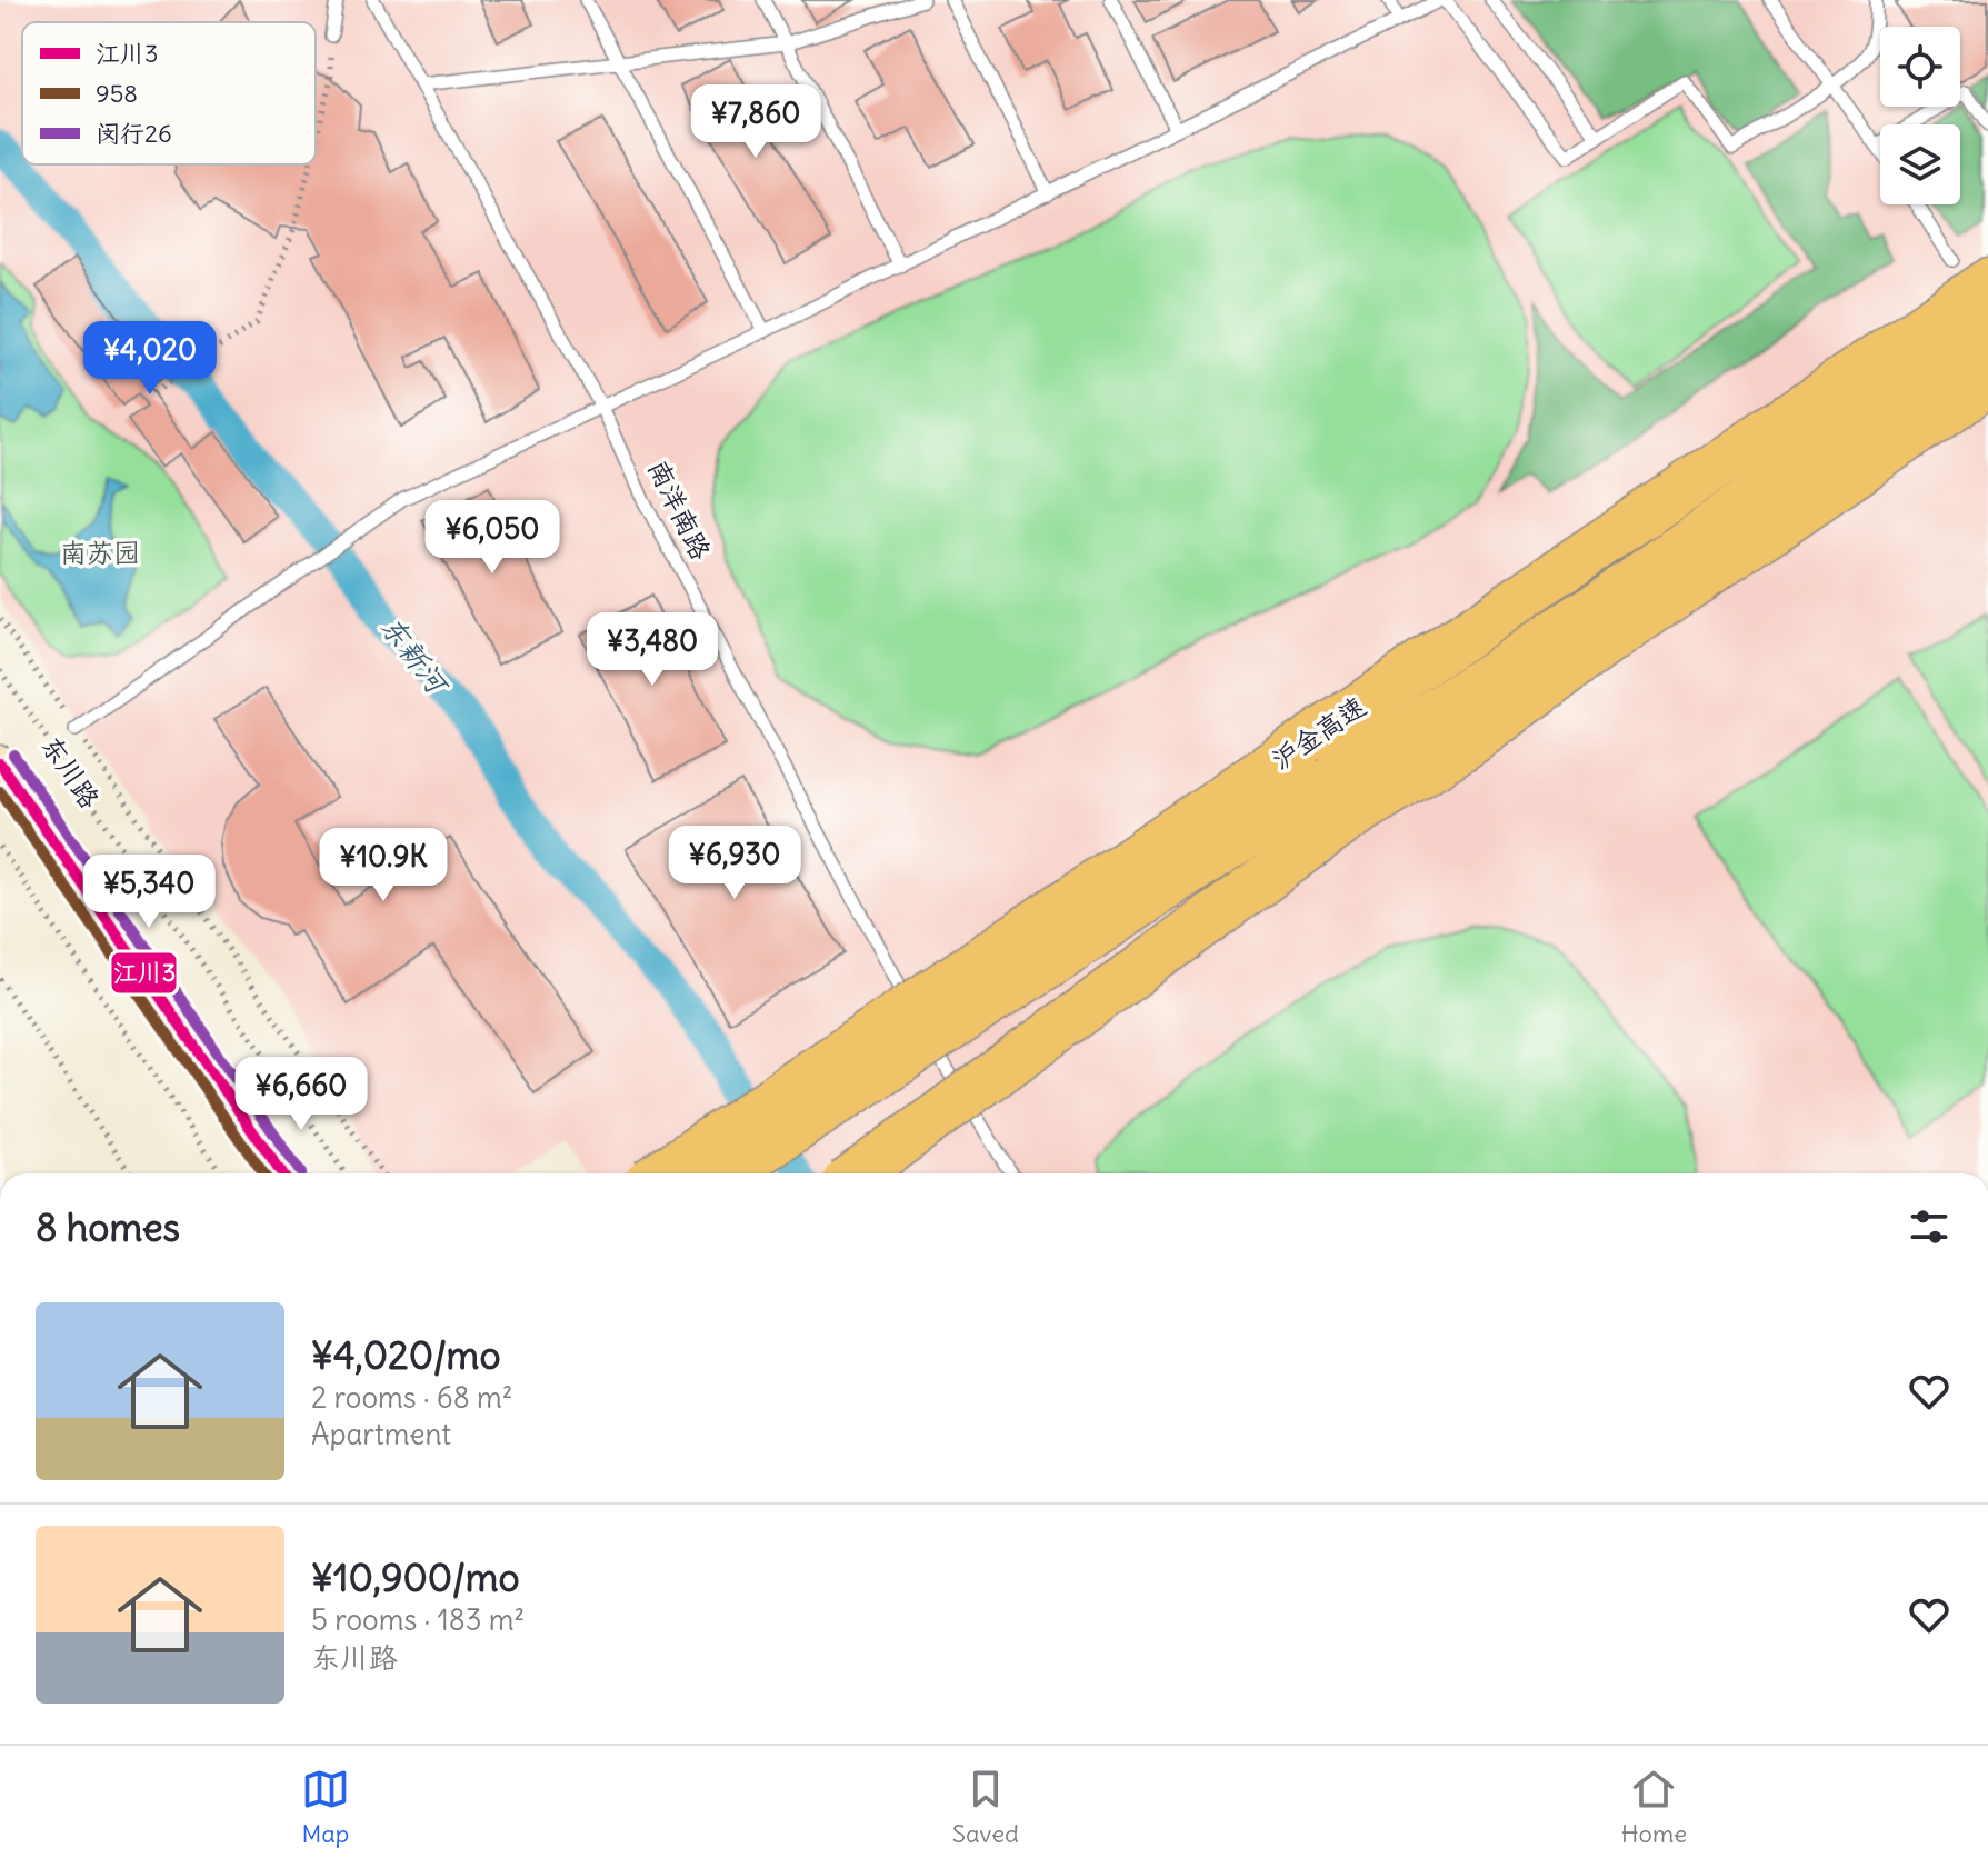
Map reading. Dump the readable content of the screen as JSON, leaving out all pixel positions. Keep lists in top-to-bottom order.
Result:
{
  "streets": {
    "highway": ["沪金高速"],
    "main road": ["东川路"],
    "lane": ["南洋南路"]
  },
  "water": ["东新河"],
  "parks": ["南苏园"],
  "lines": ["transit line 闵行26", "transit line 江川3", "transit line 958"],
  "legend": ["江川3", "958", "闵行26"],
  "page": {
    "price": [
      "¥7,860",
      "¥4,020",
      "¥6,050",
      "¥3,480",
      "¥6,930",
      "¥10.9K",
      "¥5,340",
      "¥6,660"
    ],
    "heading": "8 homes",
    "list": [
      {
        "name": "¥4,020/mo",
        "note": "2 rooms · 68 m² · Apartment"
      },
      {
        "name": "¥10,900/mo",
        "note": "5 rooms · 183 m² · 东川路"
      }
    ],
    "tabs": ["Map", "Saved", "Home"]
  }
}
